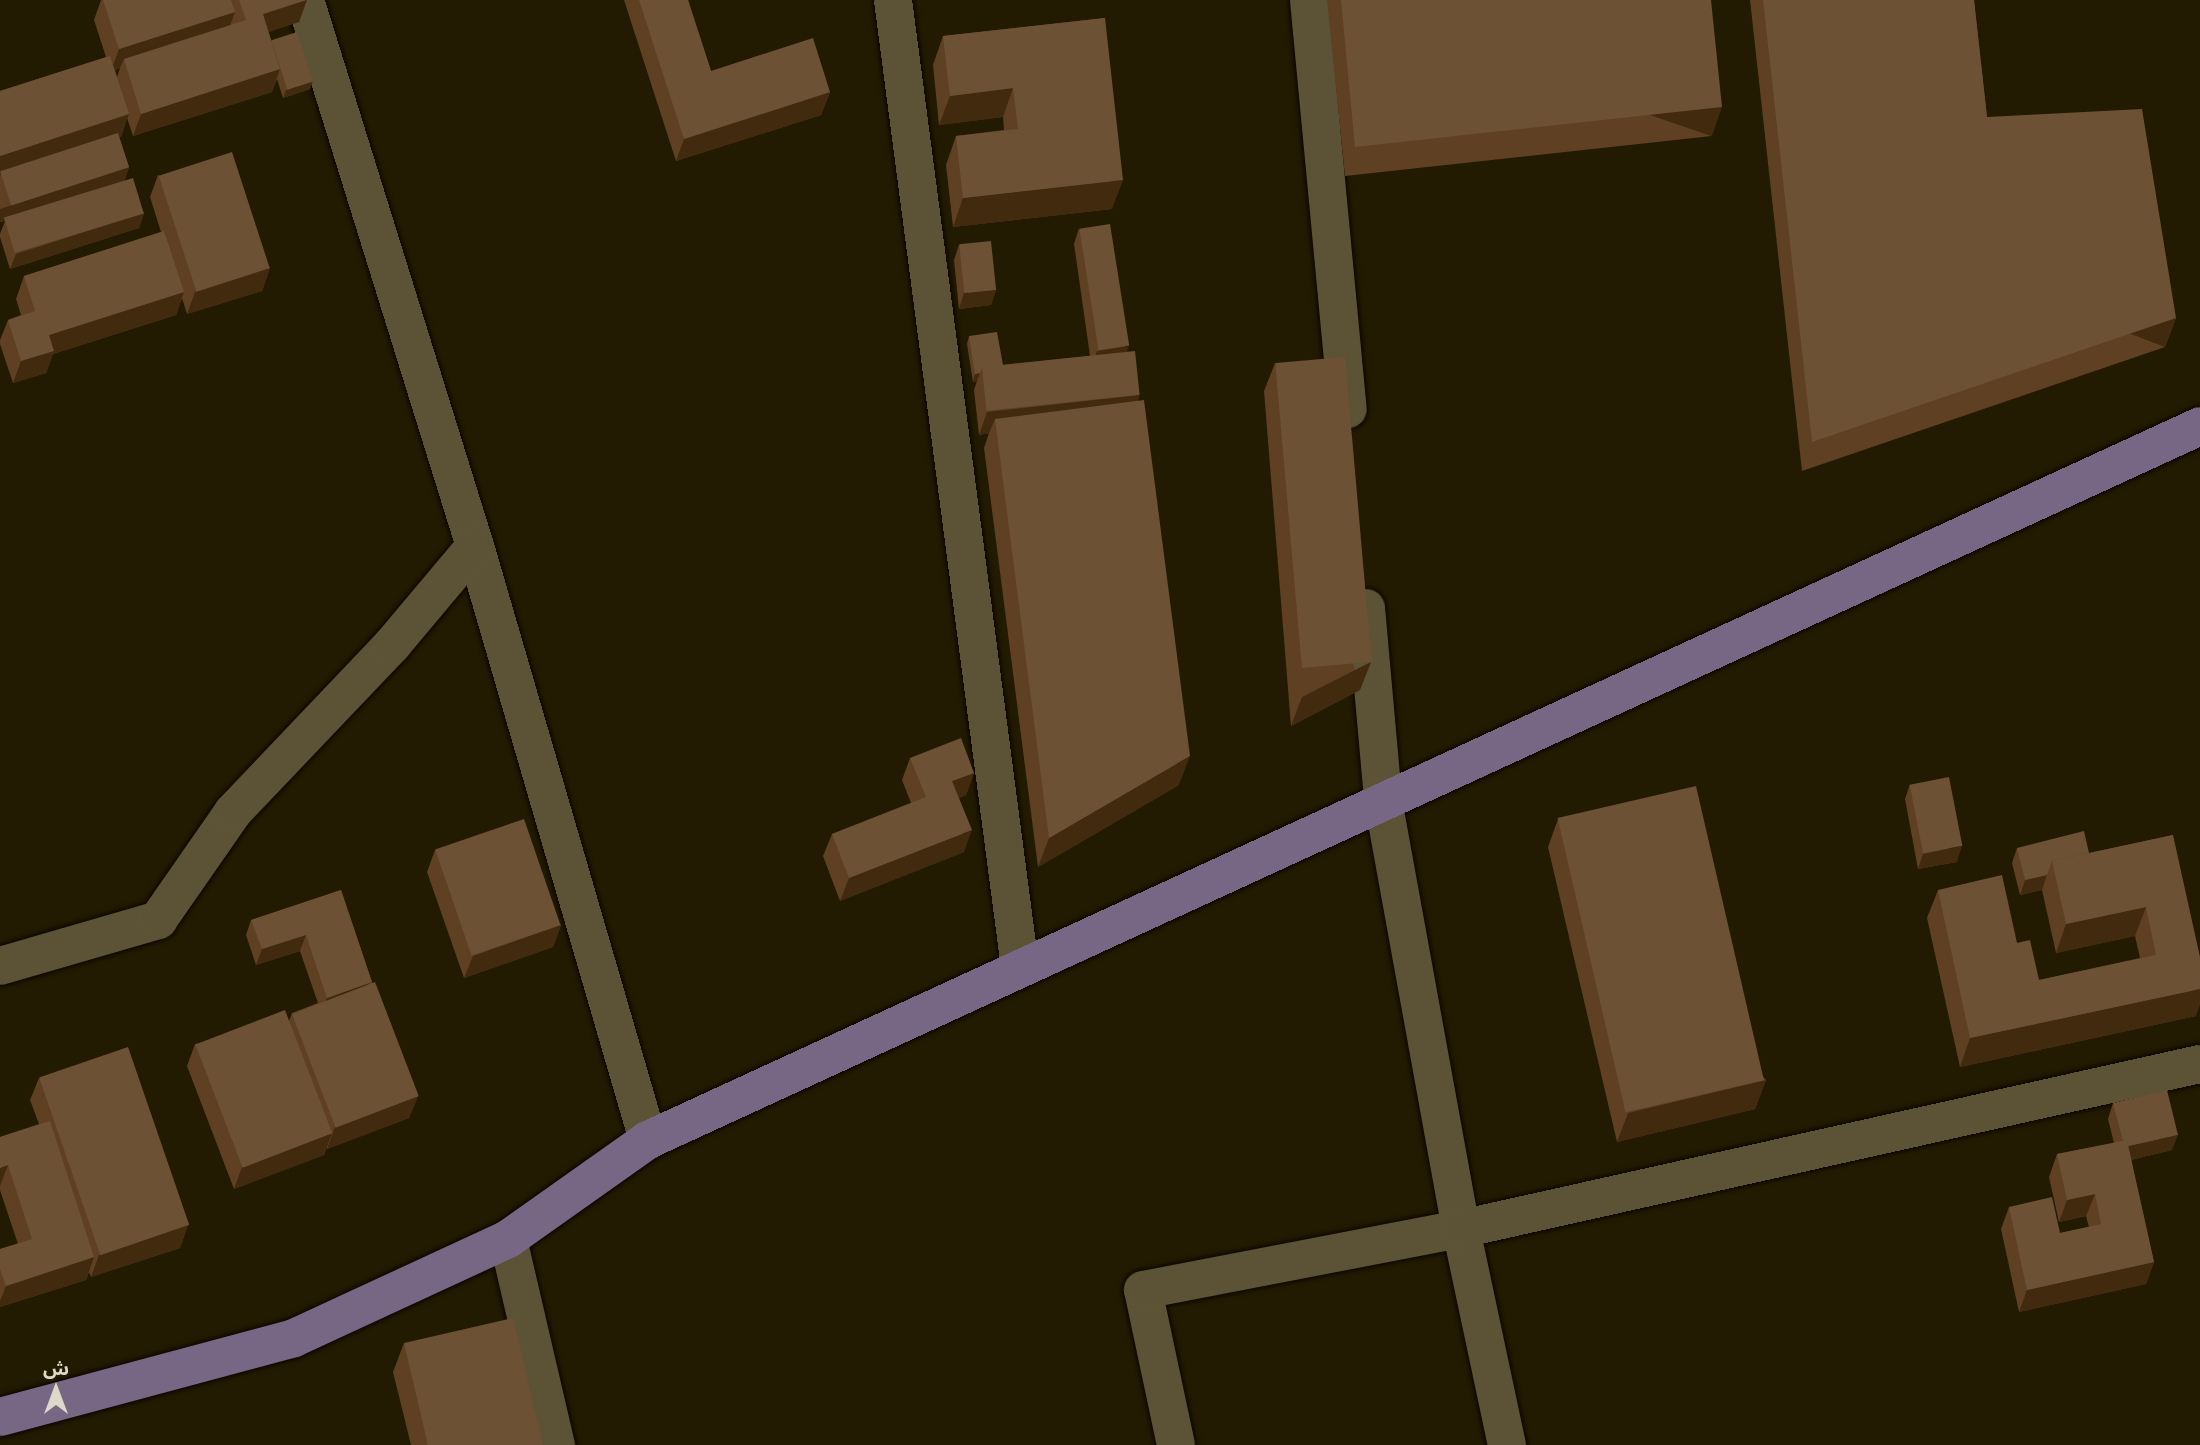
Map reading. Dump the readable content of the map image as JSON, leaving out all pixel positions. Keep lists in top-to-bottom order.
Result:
{
  "north": "top"
}
